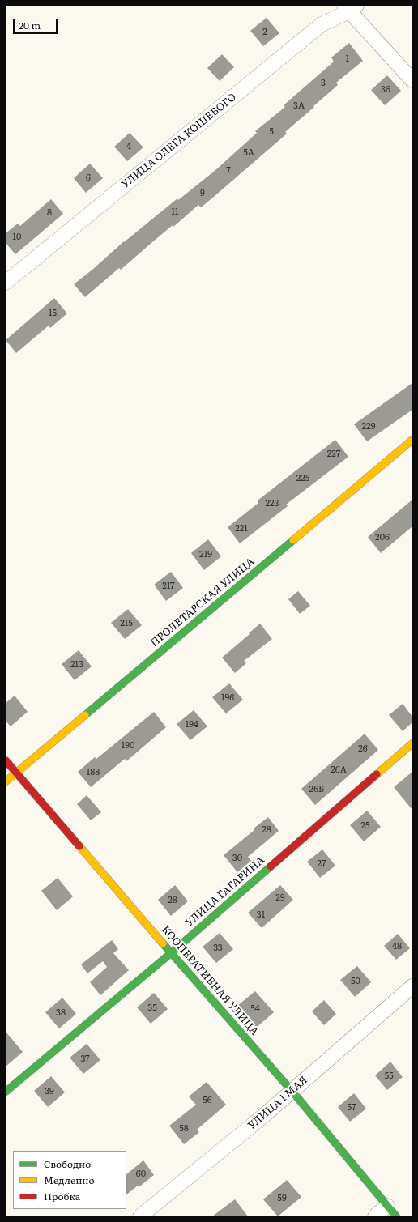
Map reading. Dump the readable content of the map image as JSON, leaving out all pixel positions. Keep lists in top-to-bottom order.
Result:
{
  "streets": {
    "street": [
      "УЛИЦА ОЛЕГА КОШЕВОГО",
      "ПРОЛЕТАРСКАЯ УЛИЦА",
      "УЛИЦА ГАГАРИНА",
      "КООПЕРАТИВНАЯ УЛИЦА",
      "УЛИЦА 1 МАЯ"
    ]
  },
  "crossings": [
    ["ПРОЛЕТАРСКАЯ УЛИЦА", "КООПЕРАТИВНАЯ УЛИЦА"],
    ["УЛИЦА ГАГАРИНА", "КООПЕРАТИВНАЯ УЛИЦА"],
    ["КООПЕРАТИВНАЯ УЛИЦА", "УЛИЦА 1 МАЯ"]
  ],
  "house_numbers": [
    "2",
    "1",
    "3",
    "36",
    "3А",
    "5",
    "4",
    "5А",
    "7",
    "6",
    "9",
    "11",
    "8",
    "10",
    "15",
    "229",
    "227",
    "225",
    "223",
    "221",
    "206",
    "219",
    "217",
    "215",
    "213",
    "196",
    "194",
    "190",
    "26",
    "26А",
    "188",
    "26Б",
    "25",
    "28",
    "30",
    "27",
    "29",
    "28",
    "31",
    "48",
    "33",
    "50",
    "35",
    "54",
    "38",
    "37",
    "55",
    "39",
    "56",
    "57",
    "58",
    "60",
    "59"
  ],
  "legend": ["Свободно", "Медленно", "Пробка"],
  "scale_bar": "20 m"
}
